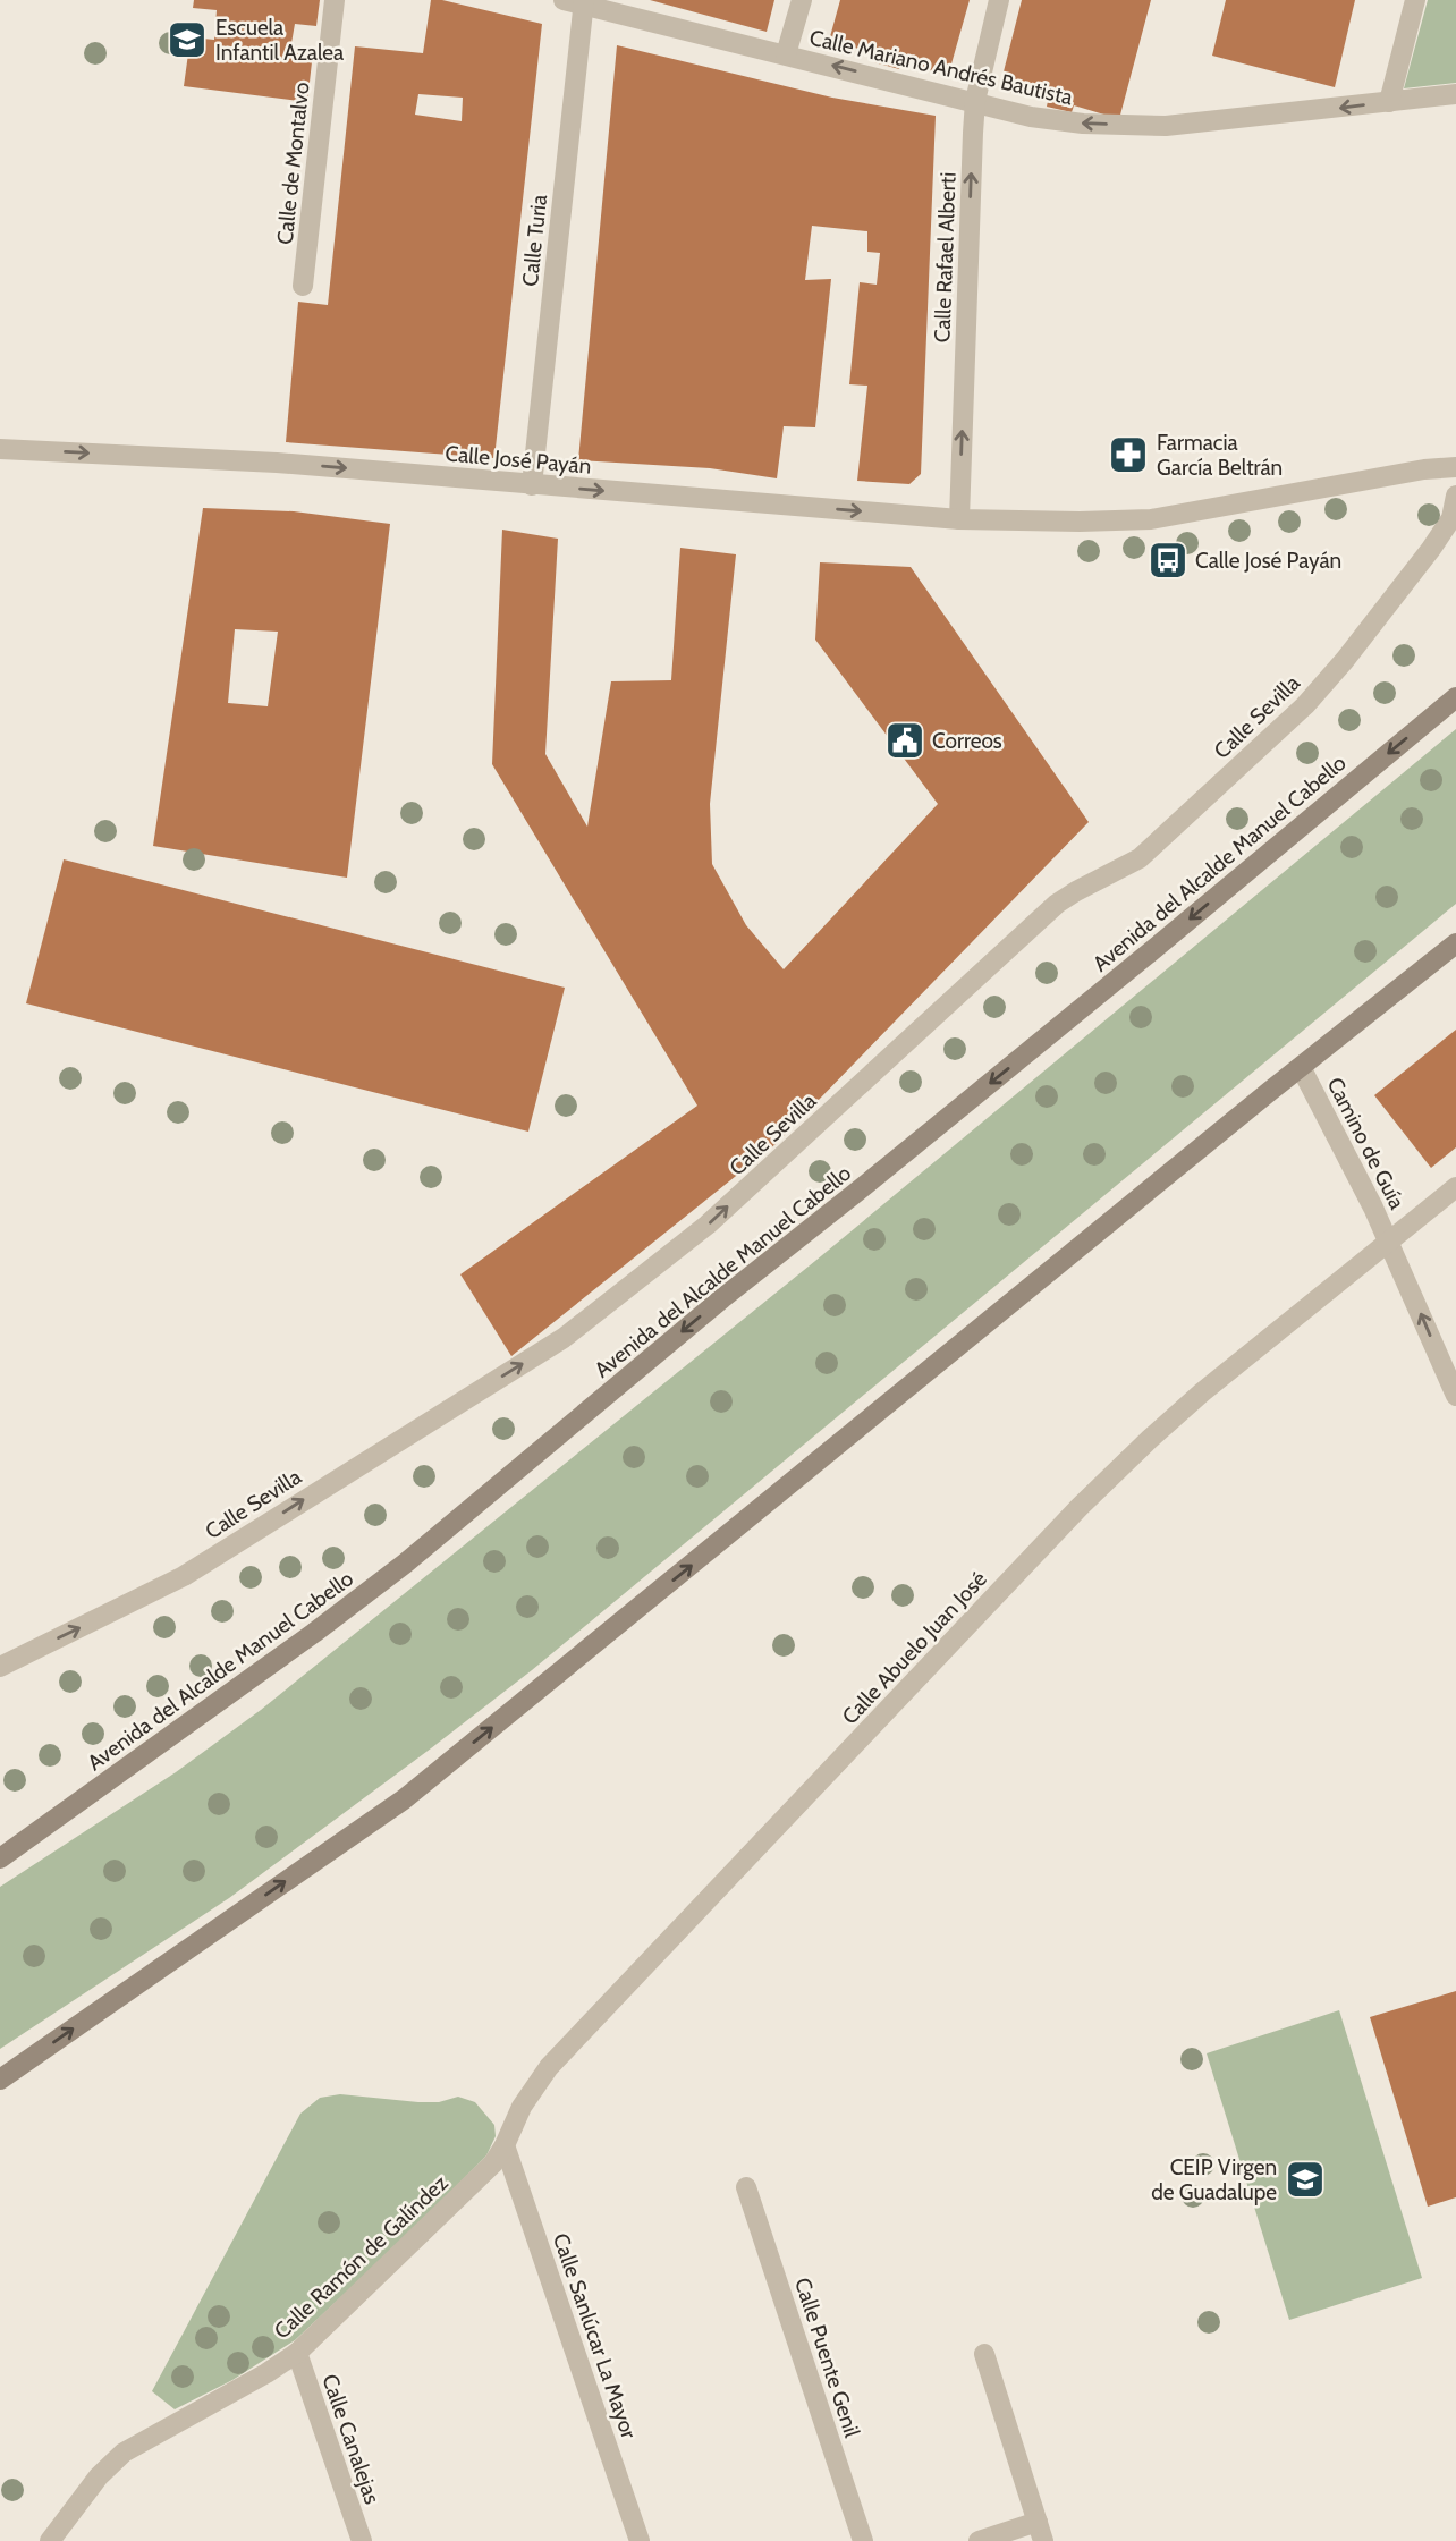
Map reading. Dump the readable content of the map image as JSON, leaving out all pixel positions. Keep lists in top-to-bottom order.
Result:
{
  "streets": {
    "main road": ["Avenida del Alcalde Manuel Cabello"],
    "street": [
      "Calle Mariano Andrés Bautista",
      "Calle de Montalvo",
      "Calle Turia",
      "Calle Rafael Alberti",
      "Calle José Payán",
      "Calle Sevilla",
      "Camino de Guía",
      "Calle Abuelo Juan José",
      "Calle Ramón de Galíndez",
      "Calle Sanlúcar La Mayor",
      "Calle Puente Genil",
      "Calle Canalejas"
    ]
  },
  "crossings": [
    ["Calle Mariano Andrés Bautista", "Calle Turia"],
    ["Calle Mariano Andrés Bautista", "Calle Rafael Alberti"],
    ["Calle Turia", "Calle José Payán"],
    ["Calle Rafael Alberti", "Calle José Payán"],
    ["Camino de Guía", "Calle Abuelo Juan José"],
    ["Calle Abuelo Juan José", "Calle Ramón de Galíndez"],
    ["Calle Ramón de Galíndez", "Calle Sanlúcar La Mayor"],
    ["Calle Ramón de Galíndez", "Calle Canalejas"]
  ],
  "one_way": [
    "Calle Mariano Andrés Bautista",
    "Calle Rafael Alberti",
    "Calle José Payán",
    "Calle Sevilla",
    "Avenida del Alcalde Manuel Cabello",
    "Camino de Guía"
  ],
  "places": {
    "school or university": ["Escuela Infantil Azalea", "CEIP Virgen de Guadalupe"],
    "pharmacy": ["Farmacia García Beltrán"],
    "bus stop": ["Calle José Payán"],
    "public building": ["Correos"]
  }
}
